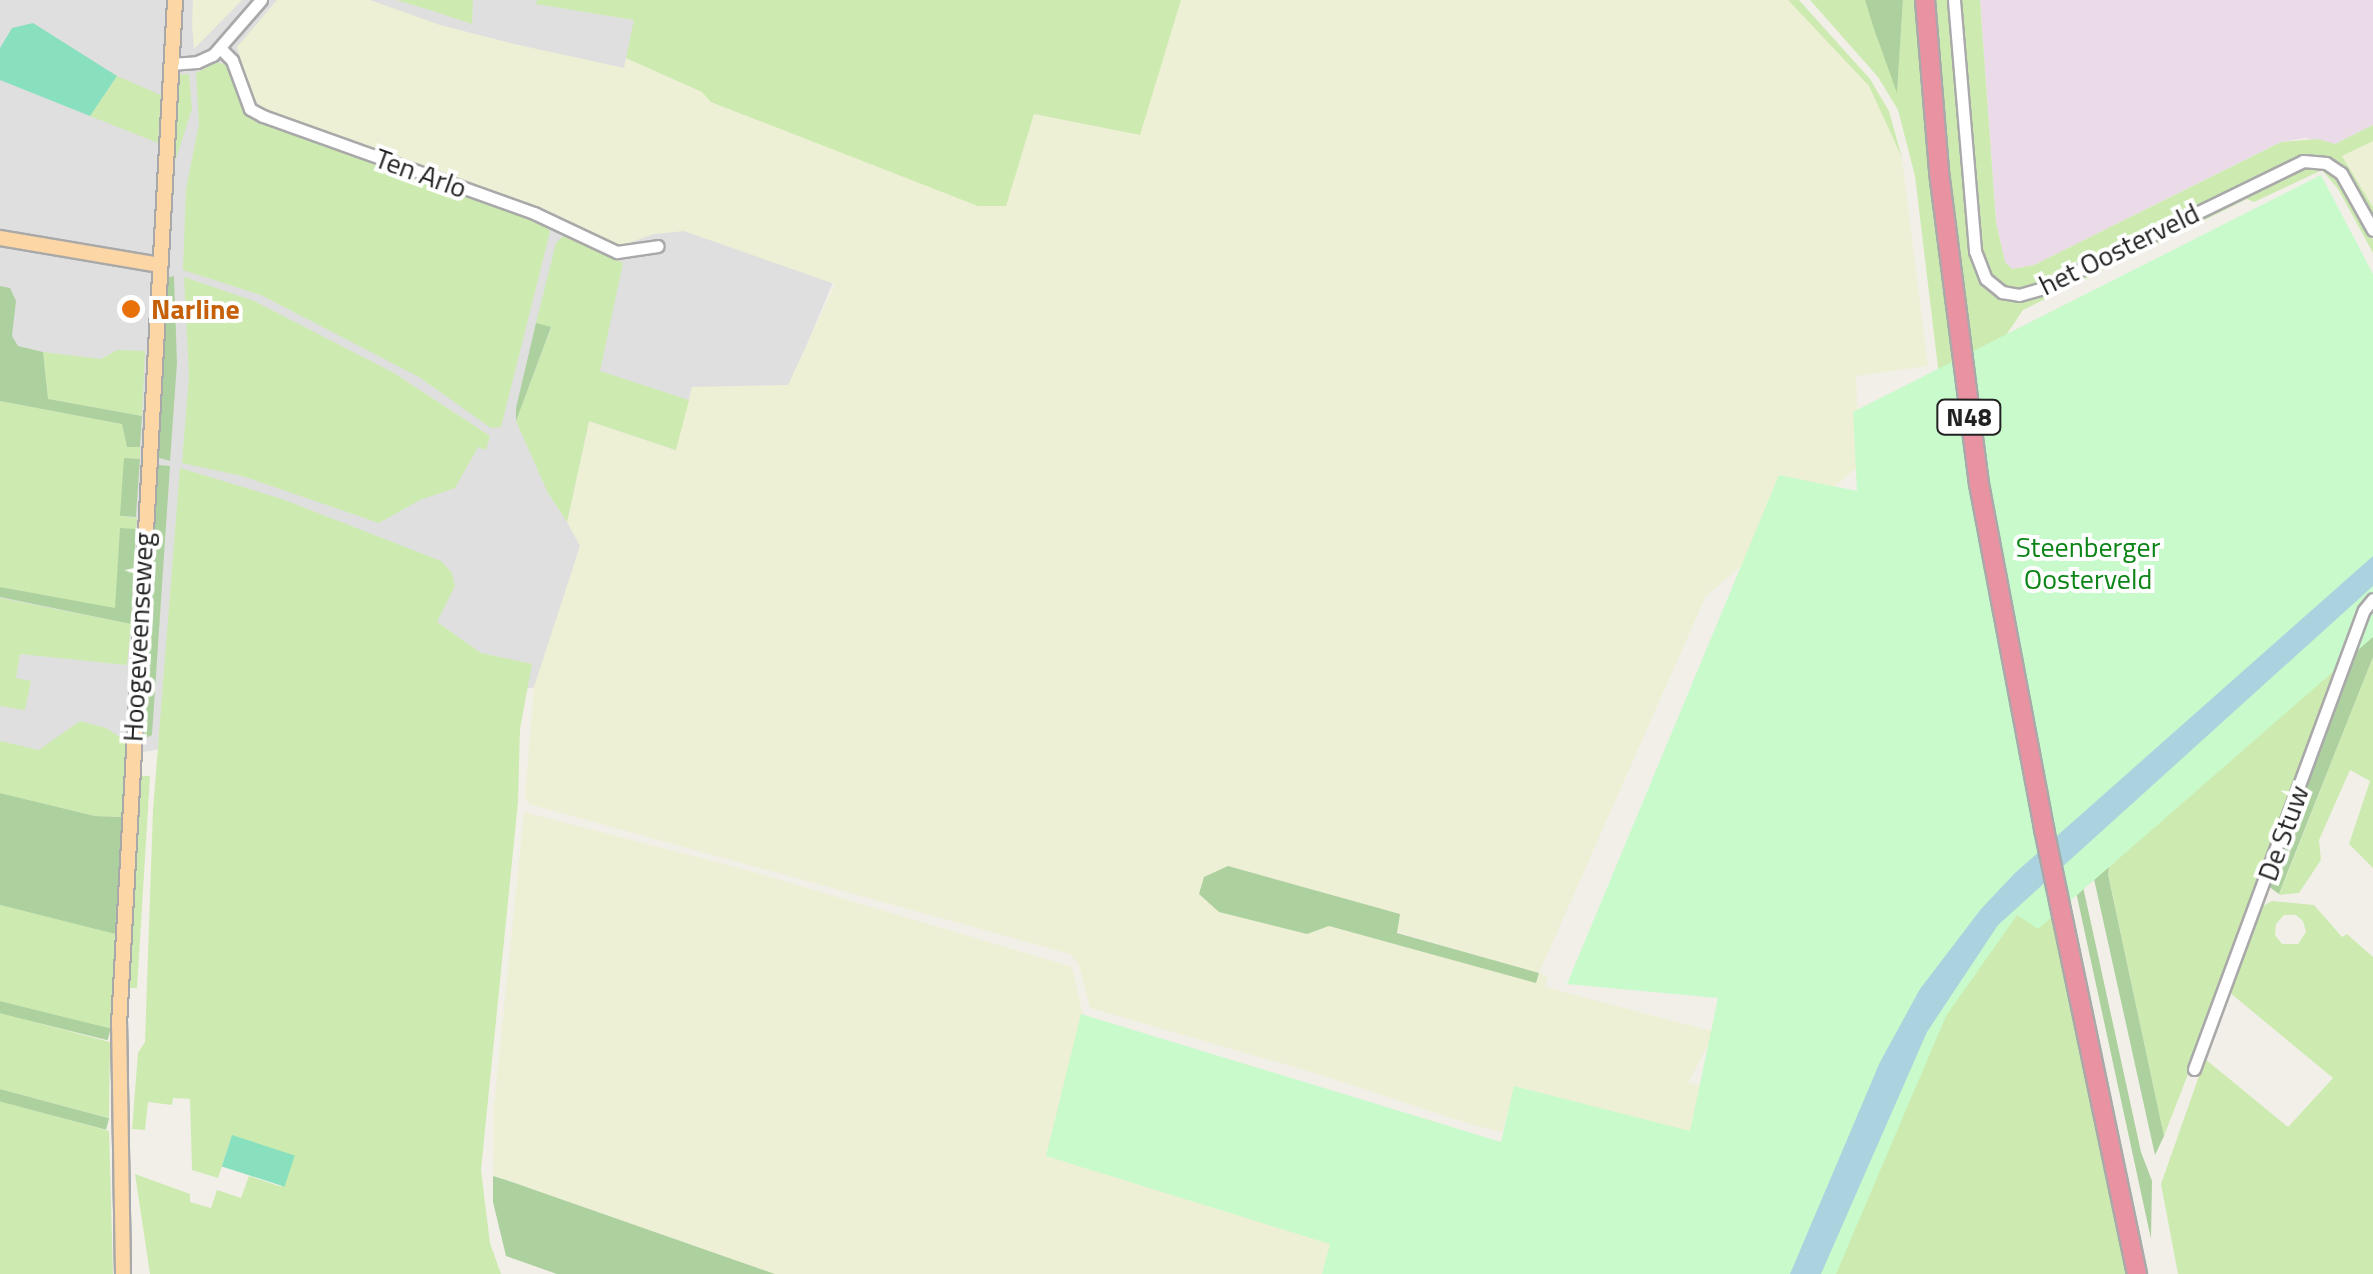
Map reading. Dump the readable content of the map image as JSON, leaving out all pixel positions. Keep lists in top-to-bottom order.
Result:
{
  "streets": {
    "highway": ["N48"],
    "main road": ["Hoogeveenseweg"],
    "street": ["Ten Arlo", "het Oosterveld", "De Stuw"]
  },
  "parks": ["Steenberger Oosterveld"],
  "places": ["Narline"]
}
